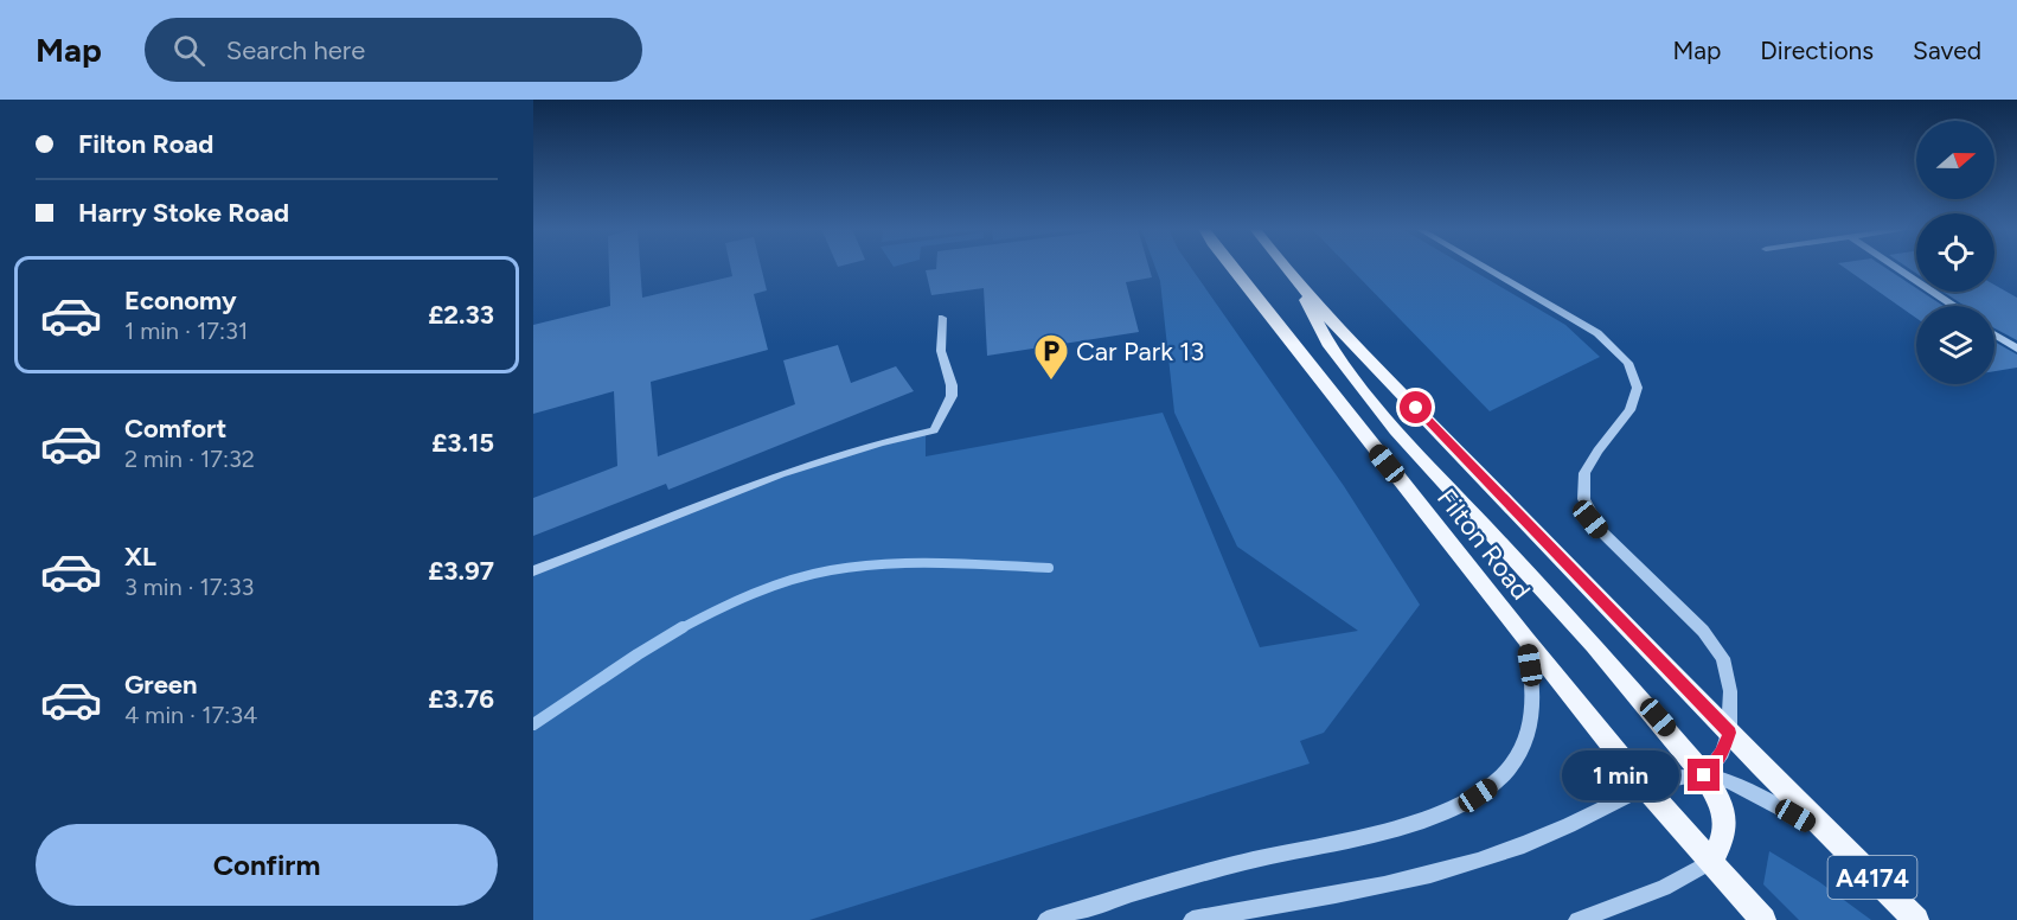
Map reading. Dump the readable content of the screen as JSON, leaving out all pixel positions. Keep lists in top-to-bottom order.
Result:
{
  "streets": {
    "main road": ["Filton Road", "A4174"]
  },
  "crossings": [
    ["Filton Road", "A4174"]
  ],
  "places": {
    "parking": ["Car Park 13"]
  },
  "north": "right",
  "page": {
    "header": "Map",
    "search": "Search here",
    "nav": ["Map", "Directions", "Saved"],
    "banner": ["Filton Road", "Harry Stoke Road"],
    "list": [
      {
        "name": "Economy",
        "note": "1 min · 17:31",
        "value": "£2.33"
      },
      {
        "name": "Comfort",
        "note": "2 min · 17:32",
        "value": "£3.15"
      },
      {
        "name": "XL",
        "note": "3 min · 17:33",
        "value": "£3.97"
      },
      {
        "name": "Green",
        "note": "4 min · 17:34",
        "value": "£3.76"
      }
    ],
    "bubble": "1 min",
    "buttons": "Confirm"
  }
}
